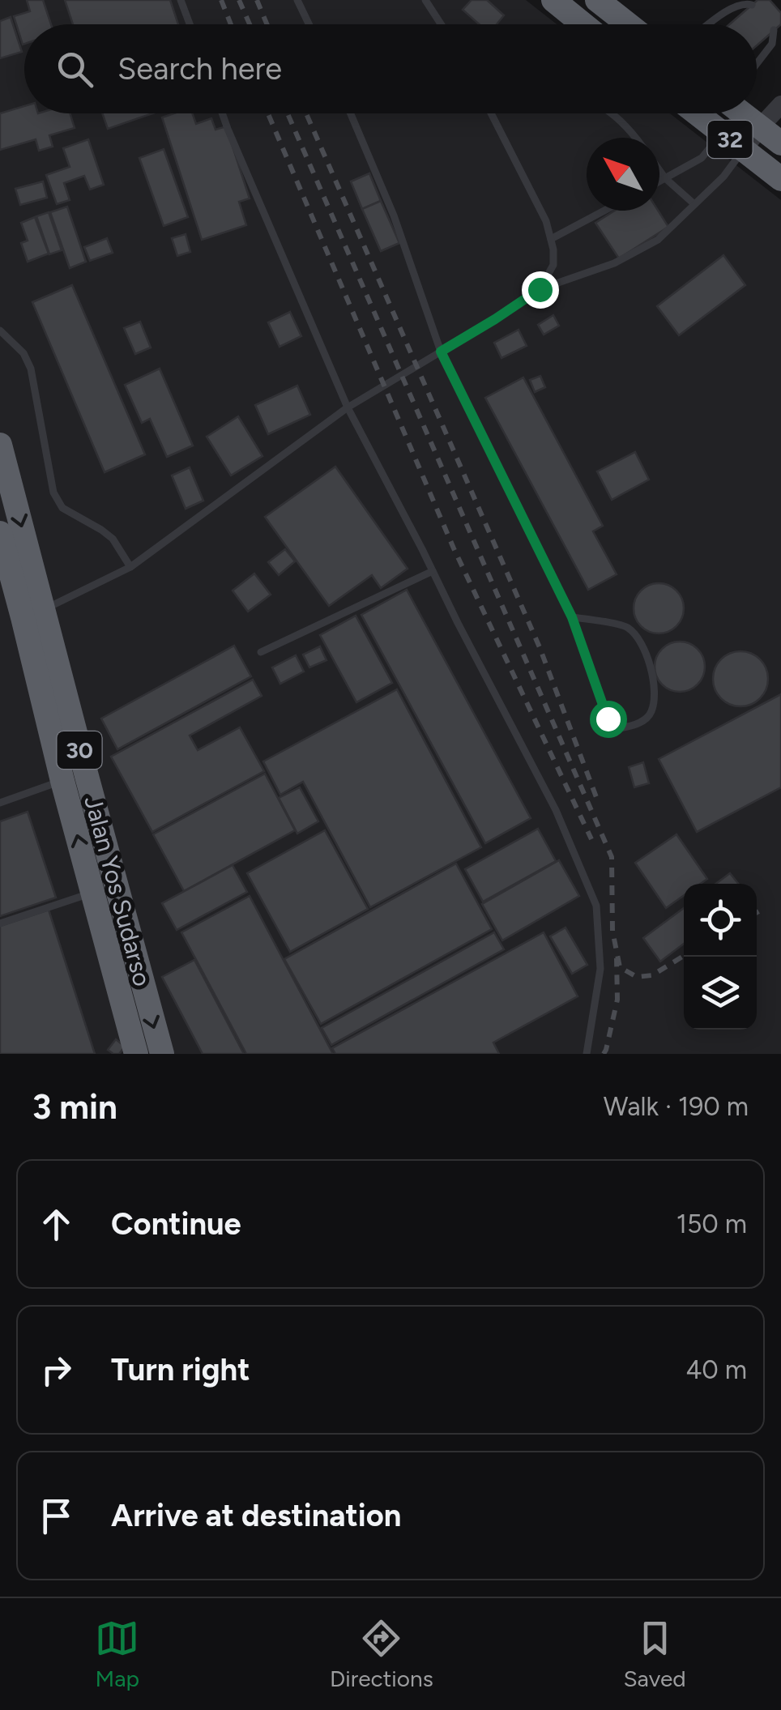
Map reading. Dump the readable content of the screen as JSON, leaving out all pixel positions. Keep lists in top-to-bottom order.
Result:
{
  "streets": {
    "highway": ["32", "30", "Jalan Yos Sudarso"]
  },
  "north": "top left",
  "page": {
    "search": "Search here",
    "heading": ["3 min", "Walk · 190 m"],
    "list": [
      ["Continue", "150 m"],
      ["Turn right", "40 m"],
      "Arrive at destination"
    ],
    "nav": ["Map", "Directions", "Saved"]
  }
}
